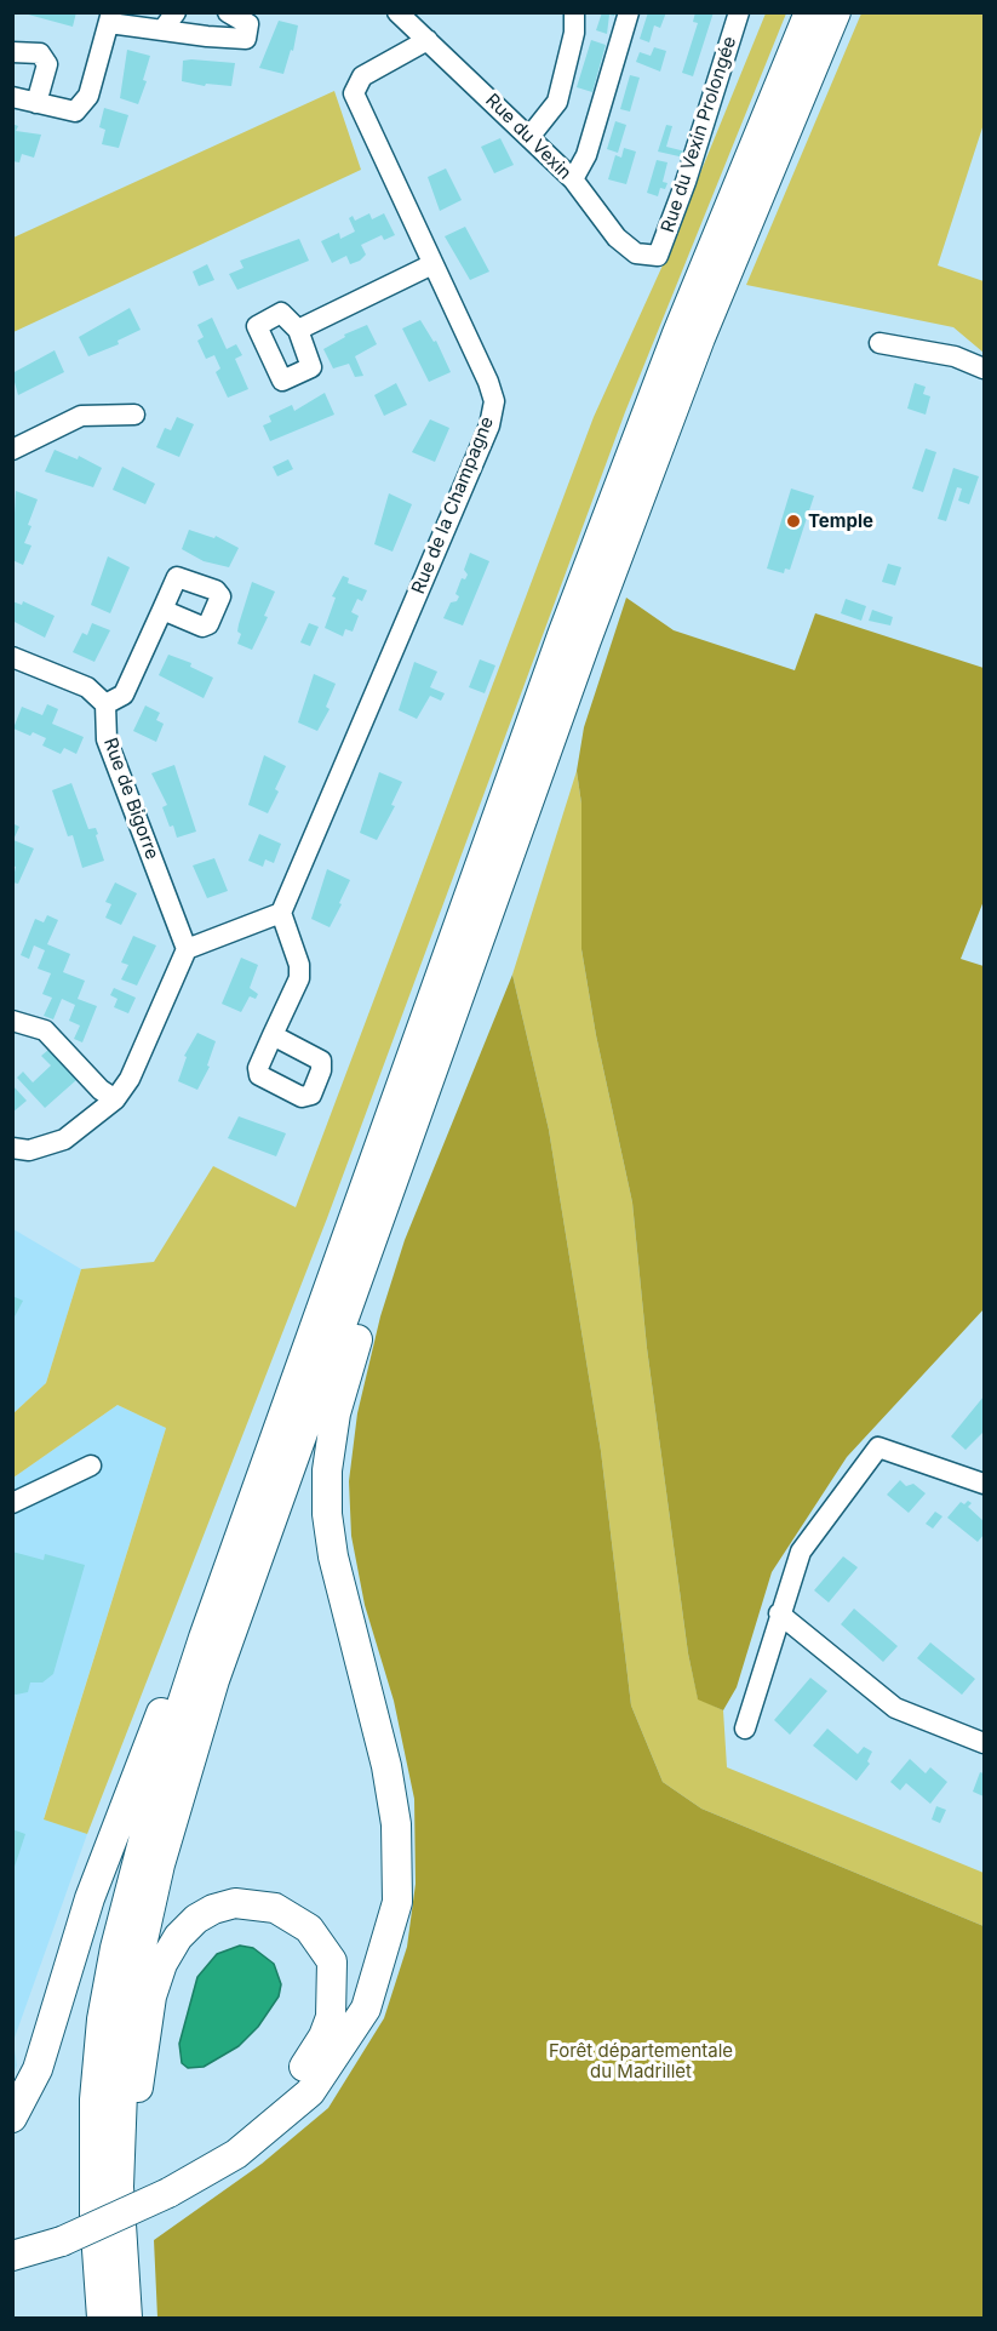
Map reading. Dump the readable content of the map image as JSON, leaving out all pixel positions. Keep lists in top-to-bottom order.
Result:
{
  "streets": {
    "street": [
      "Rue du Vexin Prolongée",
      "Rue du Vexin",
      "Rue de la Champagne",
      "Rue de Bigorre"
    ]
  },
  "crossings": [
    ["Rue du Vexin Prolongée", "Rue du Vexin"],
    ["Rue du Vexin", "Rue de la Champagne"]
  ],
  "parks": ["Forêt départementale du Madrillet"],
  "places": ["Temple"]
}
